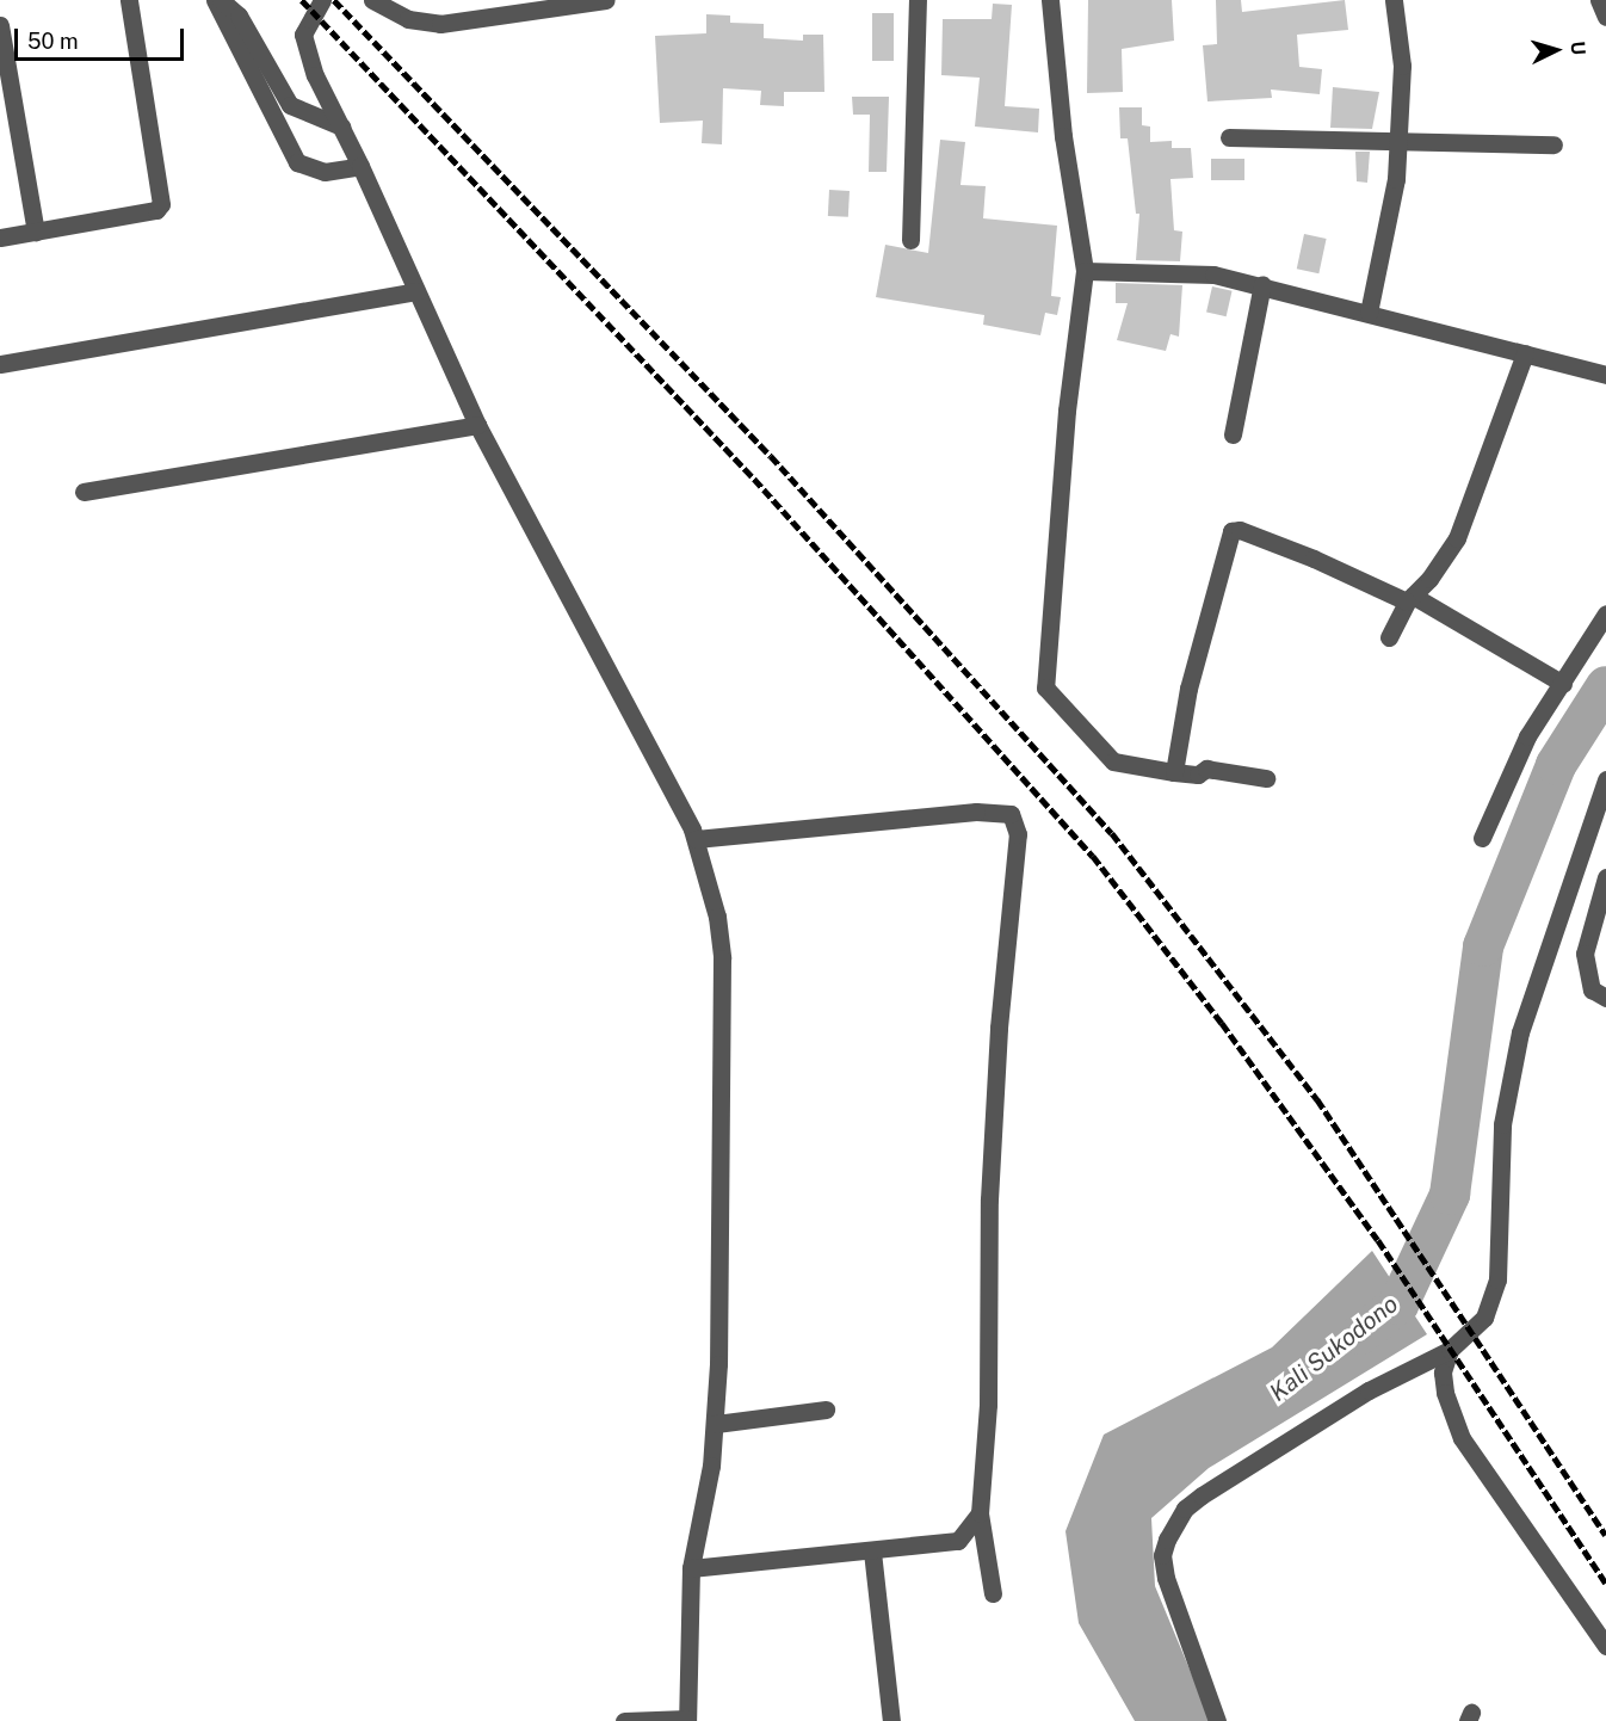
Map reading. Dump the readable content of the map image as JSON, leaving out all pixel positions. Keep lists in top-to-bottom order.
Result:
{
  "water": ["Kali Sukodono"],
  "scale_bar": "50 m",
  "north": "right"
}
